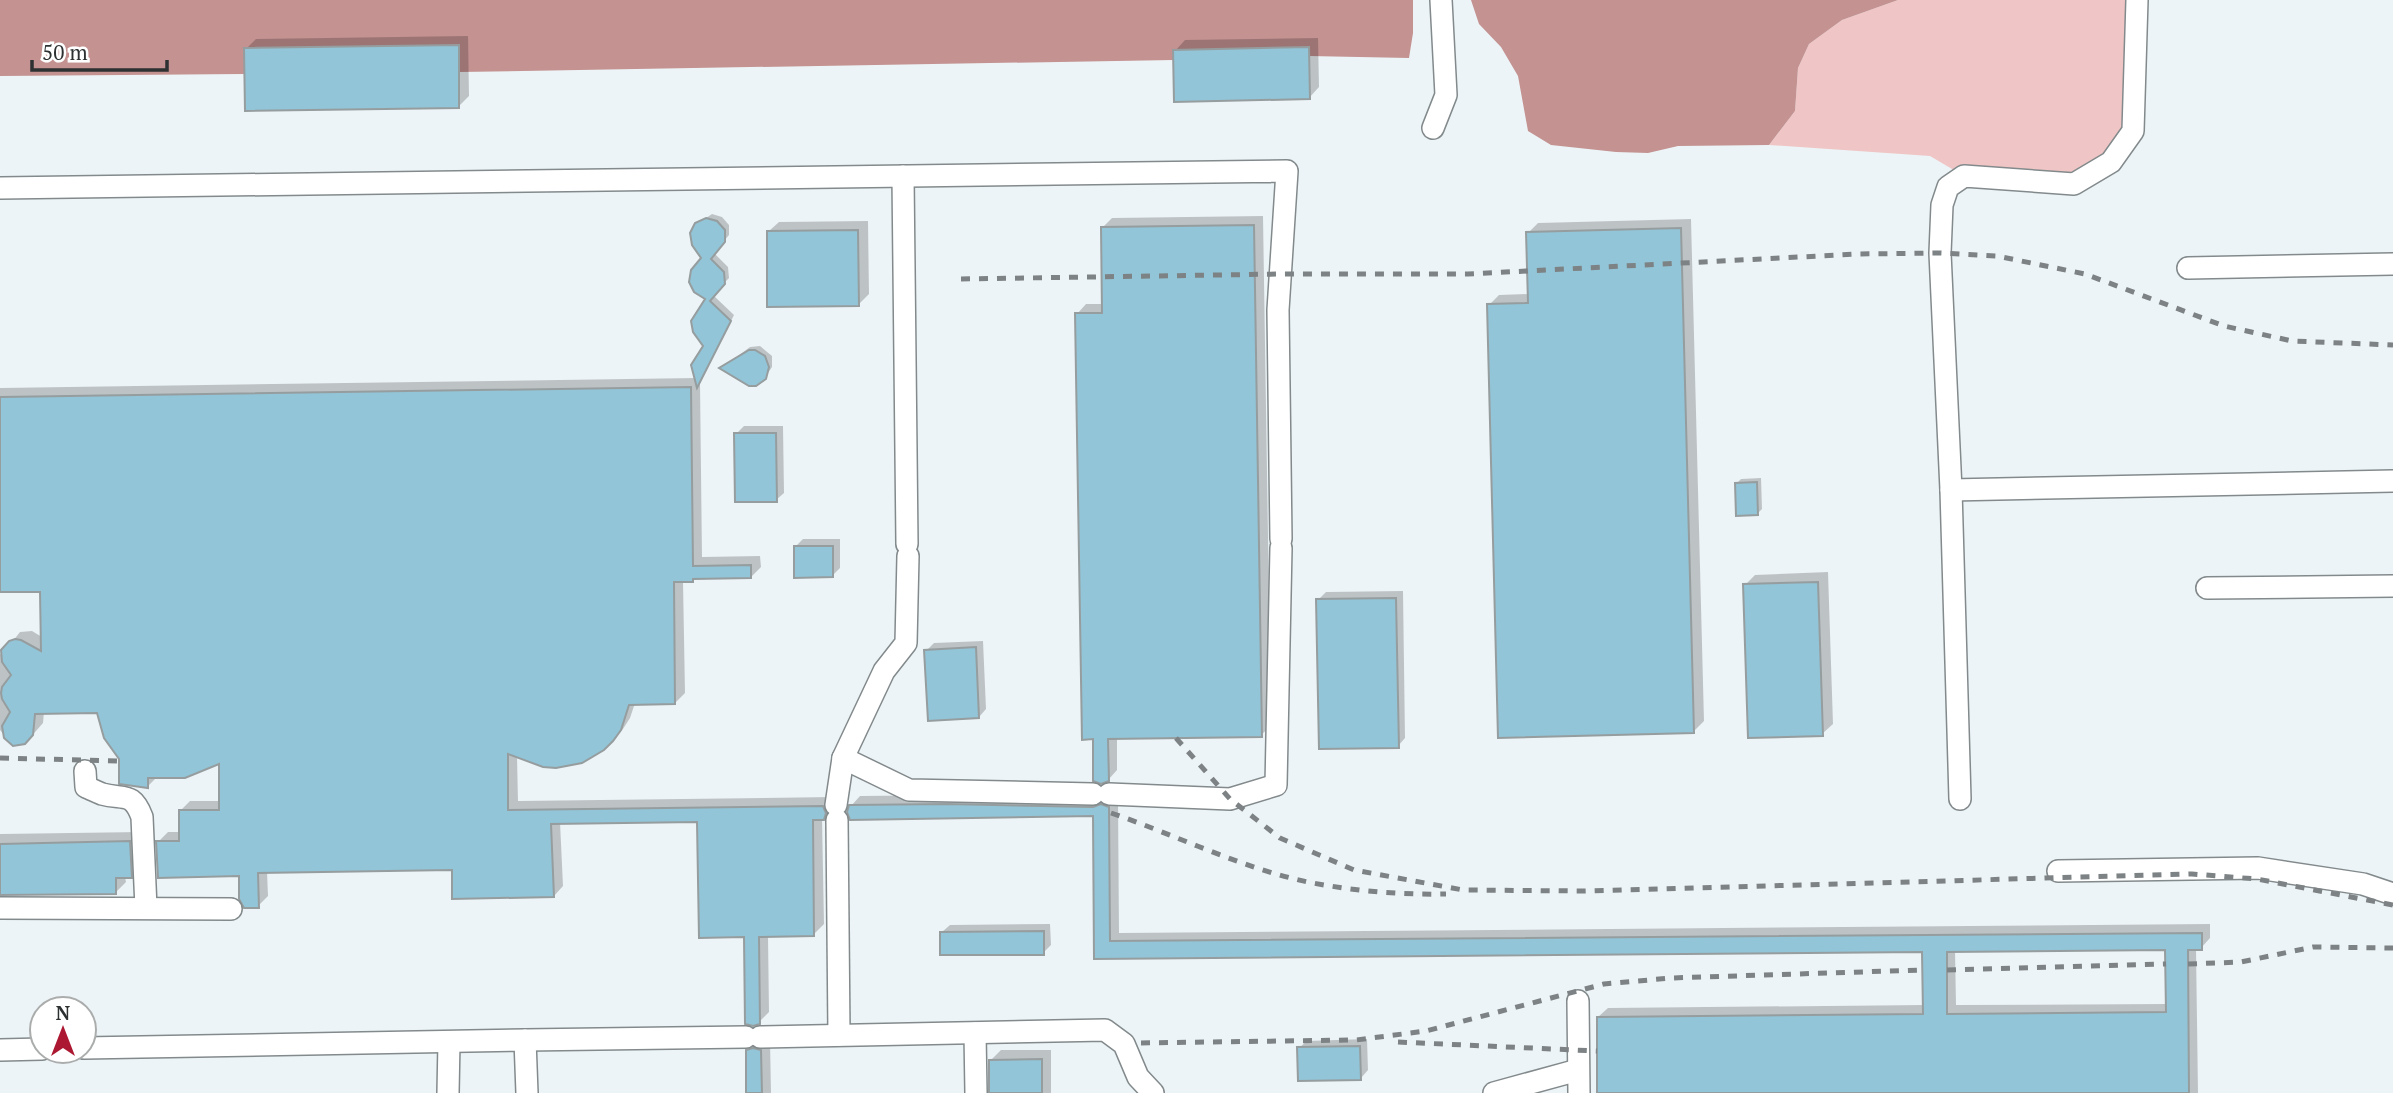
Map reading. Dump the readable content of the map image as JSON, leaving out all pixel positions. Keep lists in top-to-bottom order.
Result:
{
  "scale_bar": "50 m",
  "north": "top"
}
